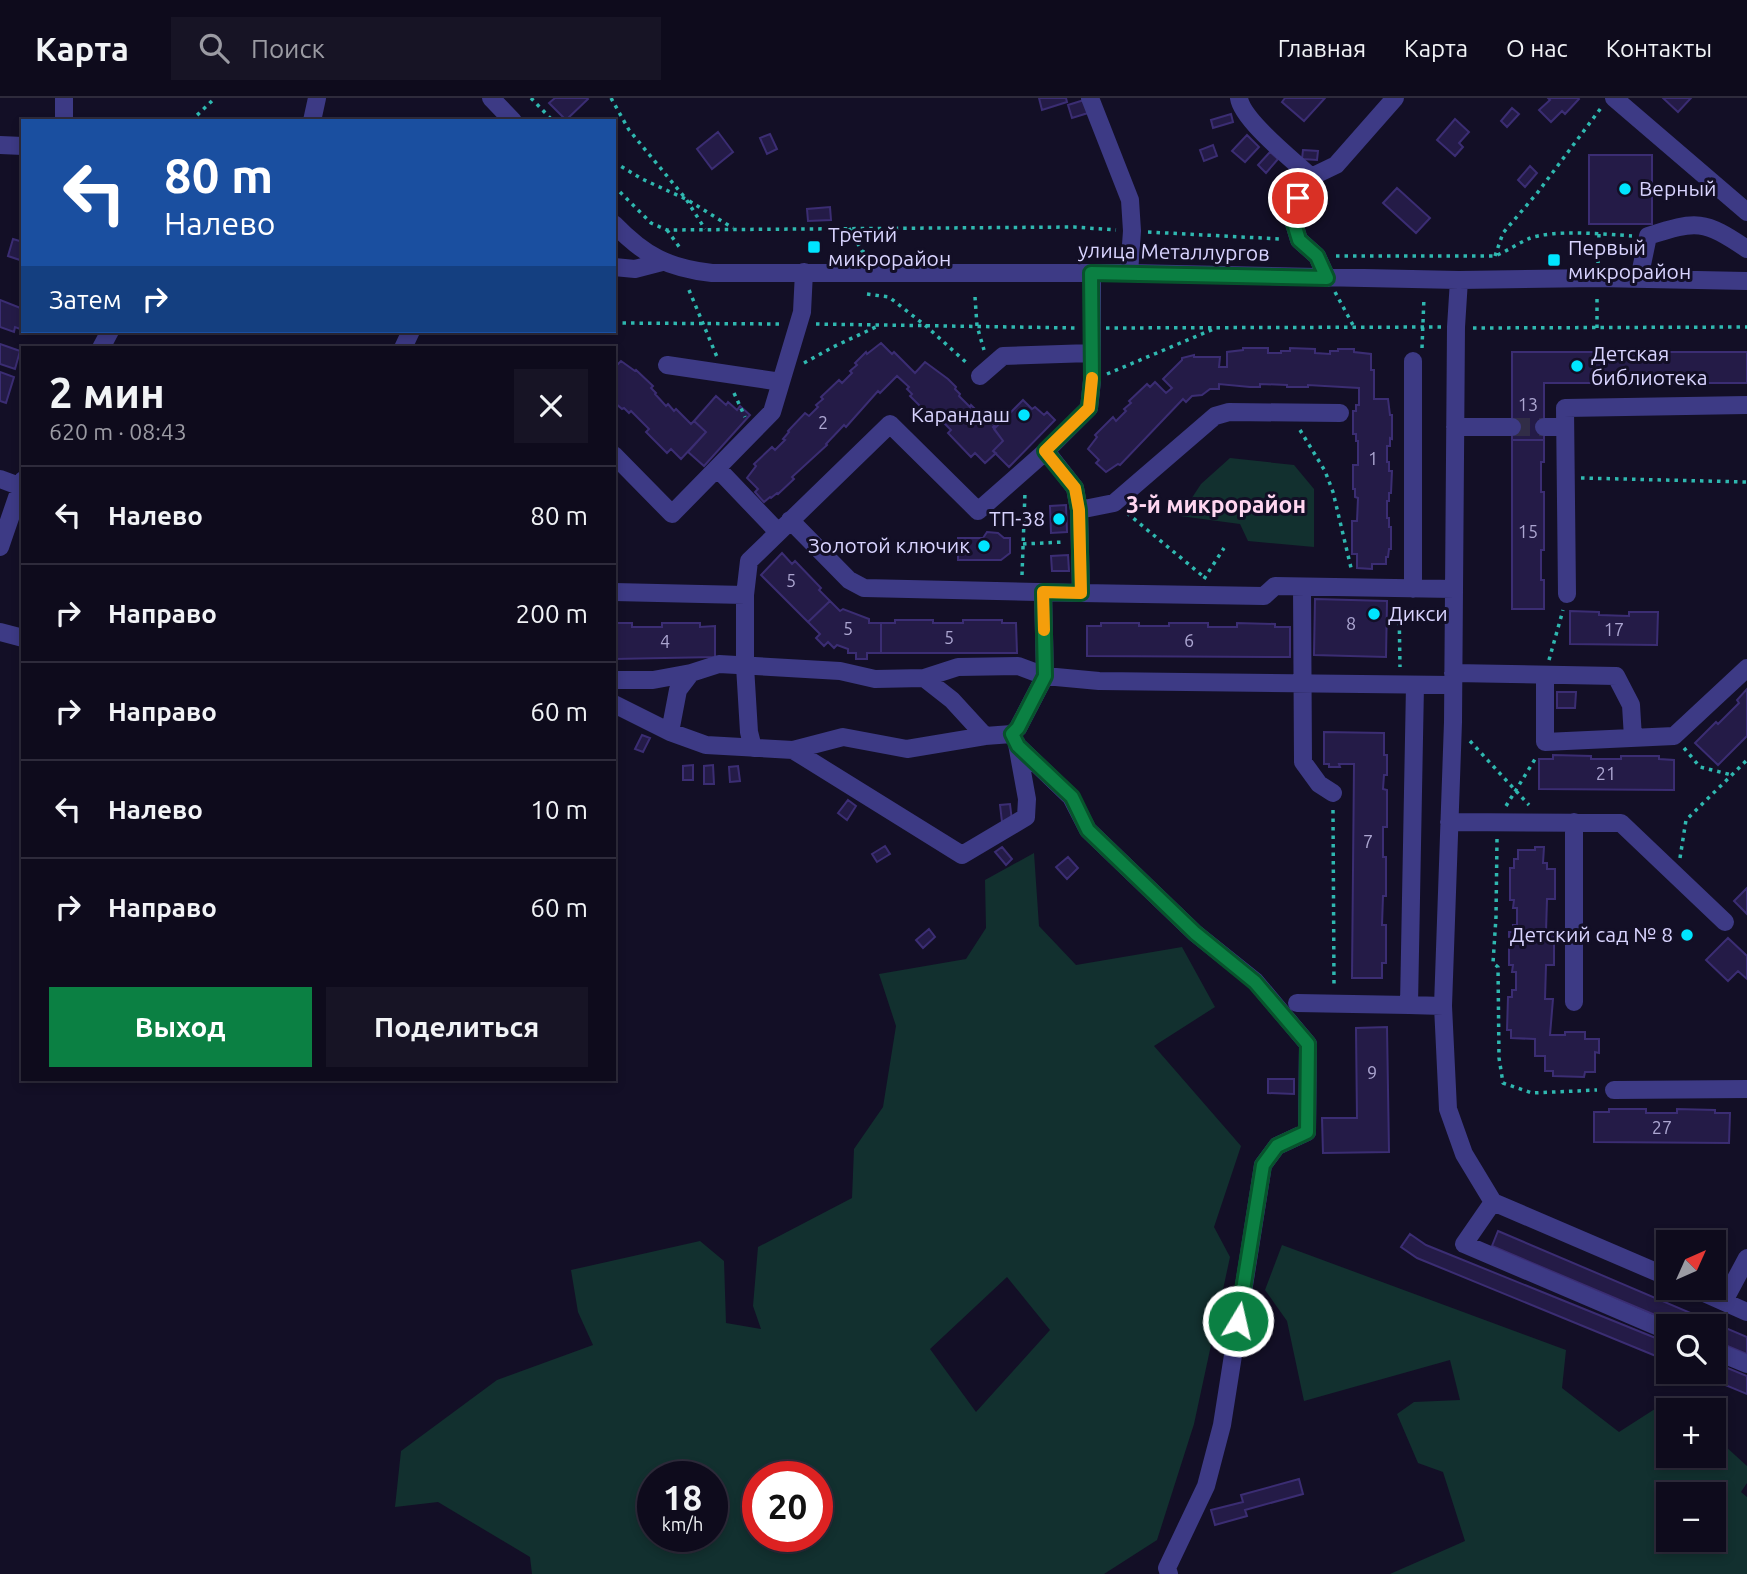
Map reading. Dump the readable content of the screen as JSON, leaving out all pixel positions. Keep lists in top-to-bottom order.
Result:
{
  "streets": {
    "street": ["улица Металлургов"]
  },
  "districts": ["3-й микрорайон"],
  "places": {
    "other": [
      "Верный",
      "Детская библиотека",
      "Карандаш",
      "ТП-38",
      "Золотой ключик",
      "Дикси",
      "Детский сад № 8"
    ],
    "transit": ["Третий микрорайон", "Первый микрорайон"]
  },
  "house_numbers": [
    "13",
    "2",
    "1",
    "15",
    "5",
    "8",
    "5",
    "17",
    "5",
    "6",
    "4",
    "21",
    "7",
    "9",
    "27"
  ],
  "north": "top right",
  "page": {
    "header": "Карта",
    "search": "Поиск",
    "nav": [
      "Главная",
      "Карта",
      "О нас",
      "Контакты"
    ],
    "turn": ["80 m", "Налево"],
    "then": "Затем",
    "heading": ["2 мин", "620 m · 08:43"],
    "list": [
      {
        "name": "Налево",
        "value": "80 m"
      },
      {
        "name": "Направо",
        "value": "200 m"
      },
      {
        "name": "Направо",
        "value": "60 m"
      },
      {
        "name": "Налево",
        "value": "10 m"
      },
      {
        "name": "Направо",
        "value": "60 m"
      }
    ],
    "buttons": ["Выход", "Поделиться"],
    "map_buttons": ["+", "−"],
    "speed": "18 km/h",
    "limit": "20"
  }
}
